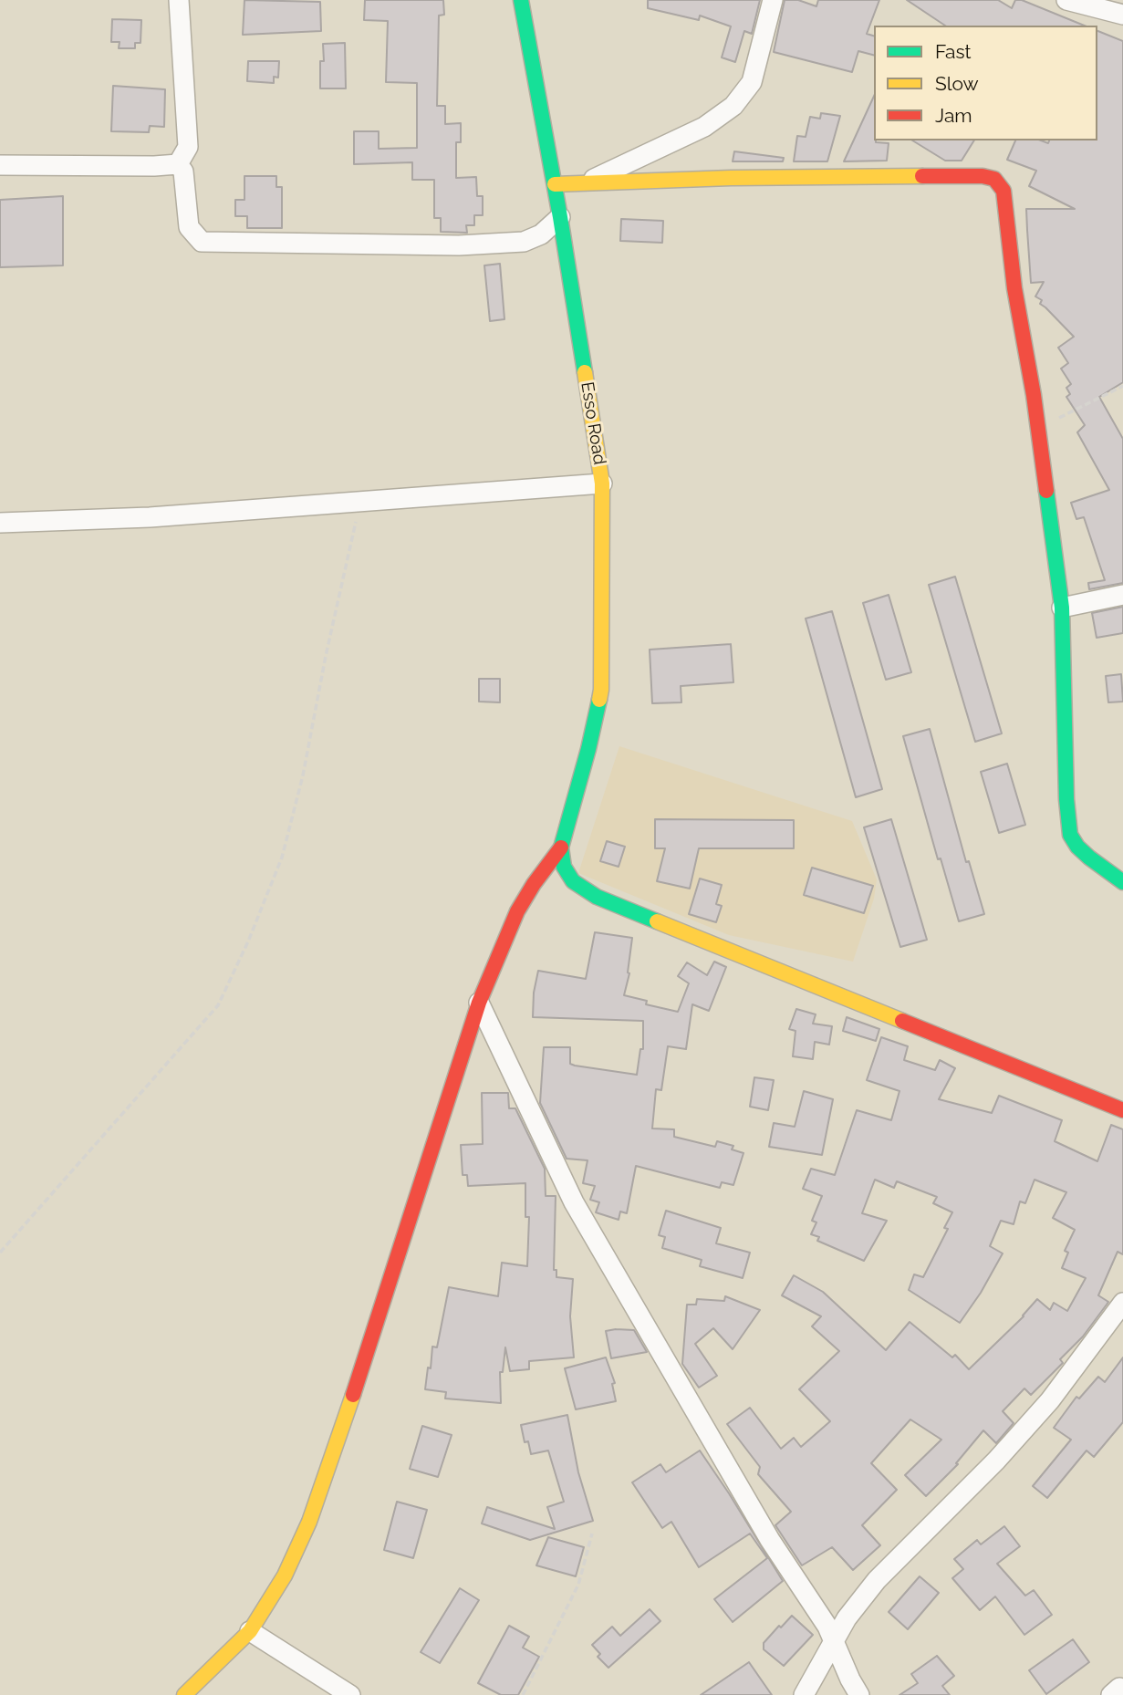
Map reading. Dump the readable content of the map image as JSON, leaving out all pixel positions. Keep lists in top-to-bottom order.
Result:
{
  "streets": {
    "street": ["Esso Road"]
  },
  "legend": ["Fast", "Slow", "Jam"]
}
